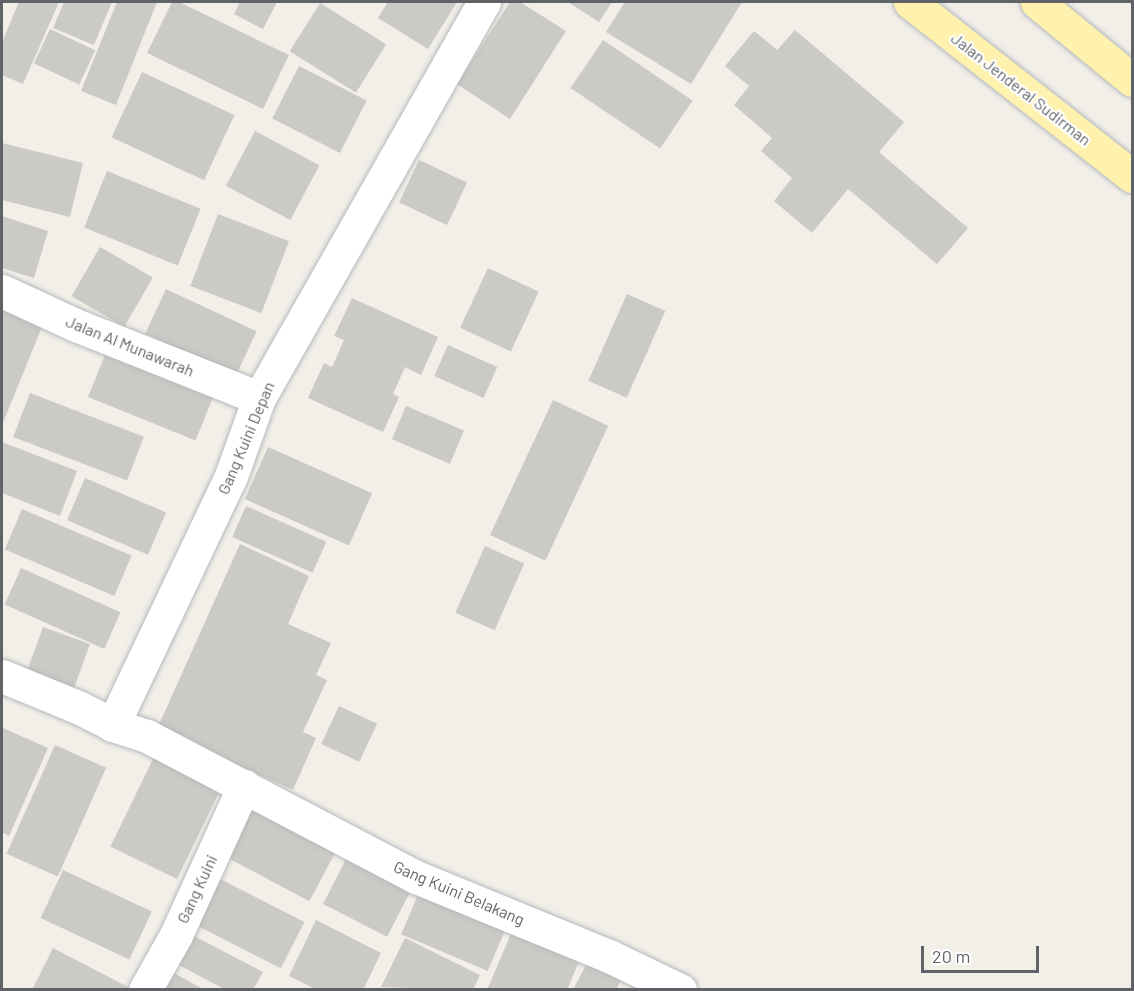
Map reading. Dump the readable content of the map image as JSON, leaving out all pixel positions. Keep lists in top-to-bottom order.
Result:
{
  "streets": {
    "main road": ["Jalan Jenderal Sudirman"],
    "street": [
      "Jalan Al Munawarah",
      "Gang Kuini Depan",
      "Gang Kuini",
      "Gang Kuini Belakang"
    ]
  },
  "crossings": [
    ["Jalan Al Munawarah", "Gang Kuini Depan"],
    ["Gang Kuini", "Gang Kuini Belakang"]
  ],
  "scale_bar": "20 m"
}
